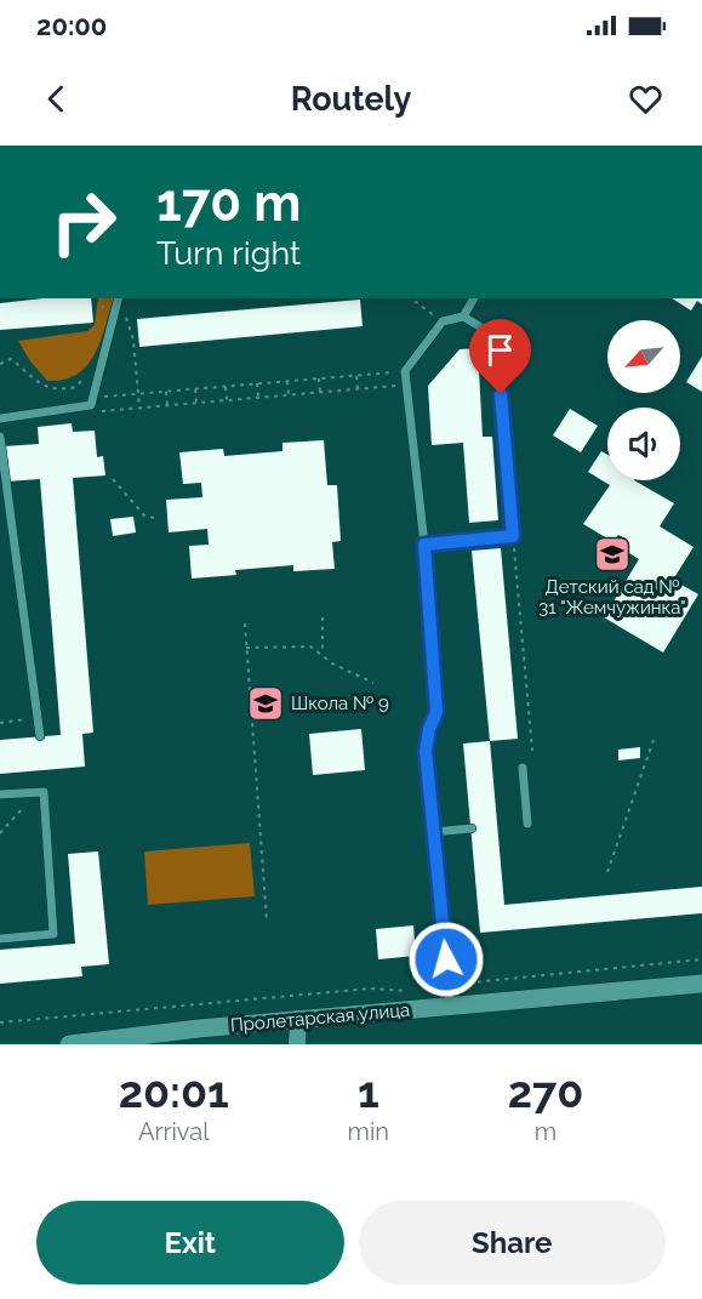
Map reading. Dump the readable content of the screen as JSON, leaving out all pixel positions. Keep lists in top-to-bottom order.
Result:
{
  "streets": {
    "street": ["Пролетарская улица"]
  },
  "places": {
    "school or university": ["Детский сад № 31 \"Жемчужинка\"", "Школа № 9"]
  },
  "north": "bottom left",
  "page": {
    "status": "20:00",
    "header": "Routely",
    "turn": ["170 m", "Turn right"],
    "eta": [
      "20:01",
      "Arrival",
      "1",
      "min",
      "270",
      "m"
    ],
    "buttons": ["Exit", "Share"]
  }
}
